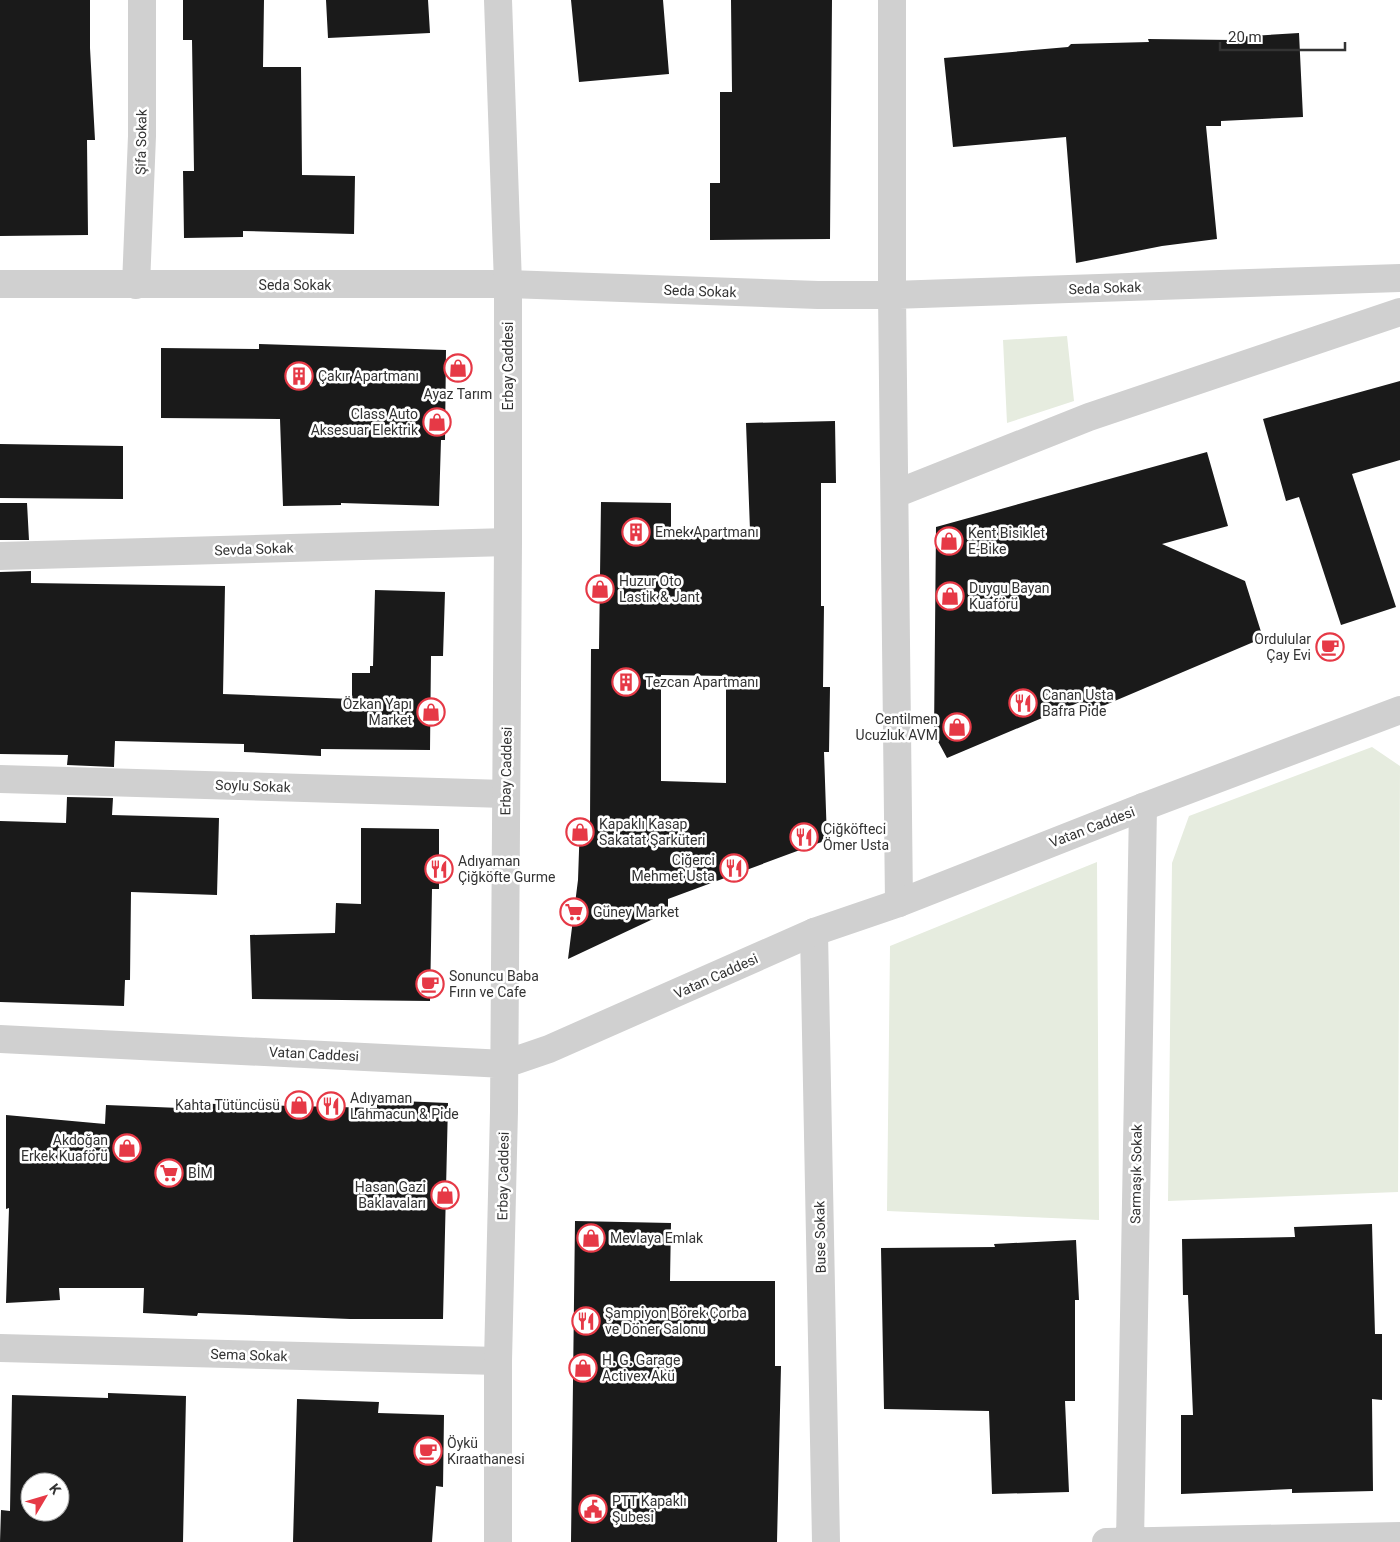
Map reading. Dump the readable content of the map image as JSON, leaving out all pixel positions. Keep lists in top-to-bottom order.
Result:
{
  "streets": {
    "street": [
      "Şifa Sokak",
      "Seda Sokak",
      "Erbay Caddesi",
      "Sevda Sokak",
      "Soylu Sokak",
      "Vatan Caddesi",
      "Sarmaşık Sokak",
      "Buse Sokak",
      "Sema Sokak"
    ]
  },
  "crossings": [
    ["Şifa Sokak", "Seda Sokak"],
    ["Seda Sokak", "Erbay Caddesi"],
    ["Erbay Caddesi", "Sevda Sokak"],
    ["Erbay Caddesi", "Soylu Sokak"],
    ["Erbay Caddesi", "Vatan Caddesi"],
    ["Erbay Caddesi", "Sema Sokak"],
    ["Vatan Caddesi", "Sarmaşık Sokak"],
    ["Vatan Caddesi", "Buse Sokak"]
  ],
  "places": {
    "shop": [
      "Ayaz Tarım",
      "Class Auto Aksesuar Elektrik",
      "Kent Bisiklet E-Bike",
      "Huzur Oto Lastik & Jant",
      "Duygu Bayan Kuaförü",
      "Özkan Yapı Market",
      "Centilmen Ucuzluk AVM",
      "Kapaklı Kasap Sakatat Şarküteri",
      "Kahta Tütüncüsü",
      "Akdoğan Erkek Kuaförü",
      "Hasan Gazi Baklavaları",
      "Mevlaya Emlak",
      "H. G. Garage Activex Akü"
    ],
    "building": ["Çakır Apartmanı", "Emek Apartmanı", "Tezcan Apartmanı"],
    "cafe": ["Ordulular Çay Evi", "Sonuncu Baba Fırın ve Cafe", "Öykü Kıraathanesi"],
    "restaurant": [
      "Canan Usta Bafra Pide",
      "Çiğköfteci Ömer Usta",
      "Ciğerci Mehmet Usta",
      "Adıyaman Çiğköfte Gurme",
      "Adıyaman Lahmacun & Pide",
      "Şampiyon Börek Çorba ve Döner Salonu"
    ],
    "supermarket": ["Güney Market", "BİM"],
    "public building": ["PTT Kapaklı Şubesi"]
  },
  "scale_bar": "20 m",
  "north": "top right"
}
